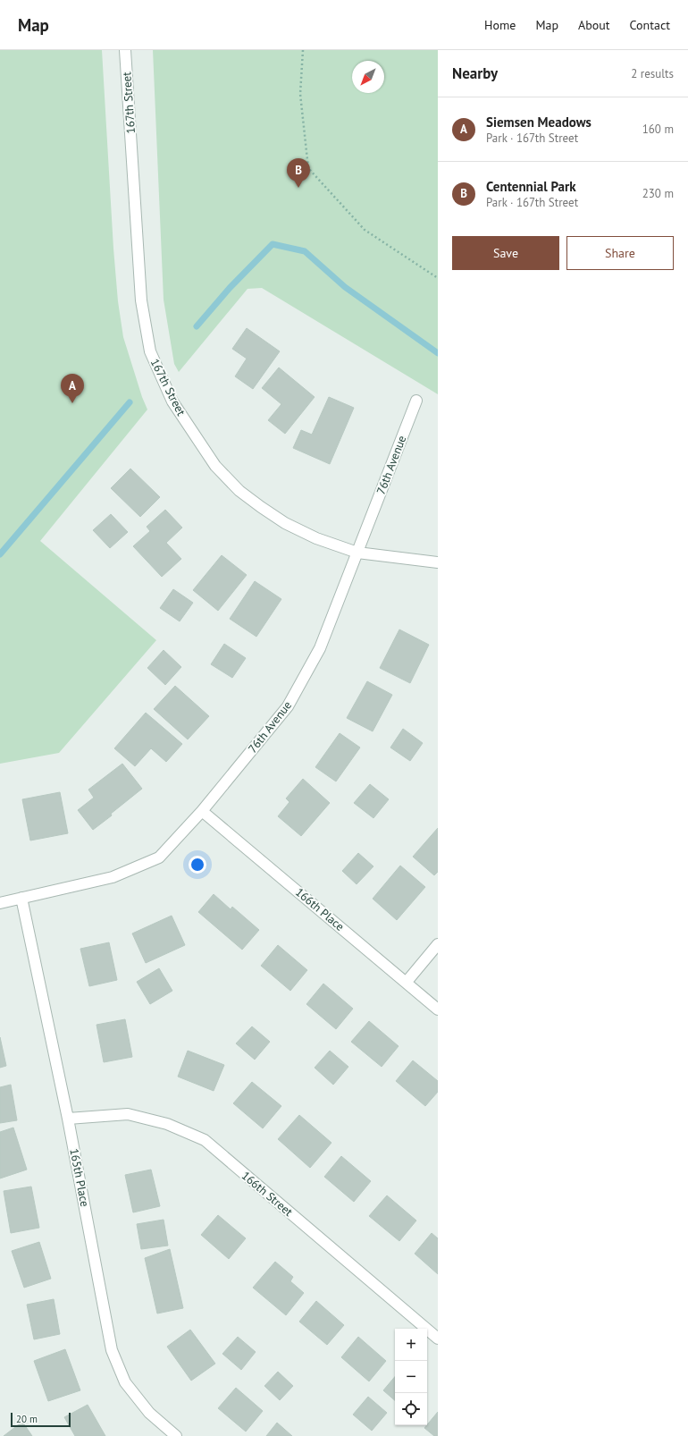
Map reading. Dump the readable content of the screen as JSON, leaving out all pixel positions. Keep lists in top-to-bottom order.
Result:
{
  "streets": {
    "street": [
      "167th Street",
      "76th Avenue",
      "166th Place",
      "165th Place",
      "166th Street"
    ]
  },
  "crossings": [
    ["167th Street", "76th Avenue"],
    ["76th Avenue", "166th Place"],
    ["76th Avenue", "165th Place"],
    ["165th Place", "166th Street"]
  ],
  "scale_bar": "20 m",
  "north": "bottom left",
  "page": {
    "header": "Map",
    "nav": [
      "Home",
      "Map",
      "About",
      "Contact"
    ],
    "heading": ["Nearby", "2 results"],
    "list": [
      {
        "mark": "A",
        "name": "Siemsen Meadows",
        "note": "Park · 167th Street",
        "value": "160 m"
      },
      {
        "mark": "B",
        "name": "Centennial Park",
        "note": "Park · 167th Street",
        "value": "230 m"
      }
    ],
    "pins": ["B", "A"],
    "buttons": ["Save", "Share"],
    "map_buttons": ["+", "−"],
    "scale": "20 m"
  }
}
